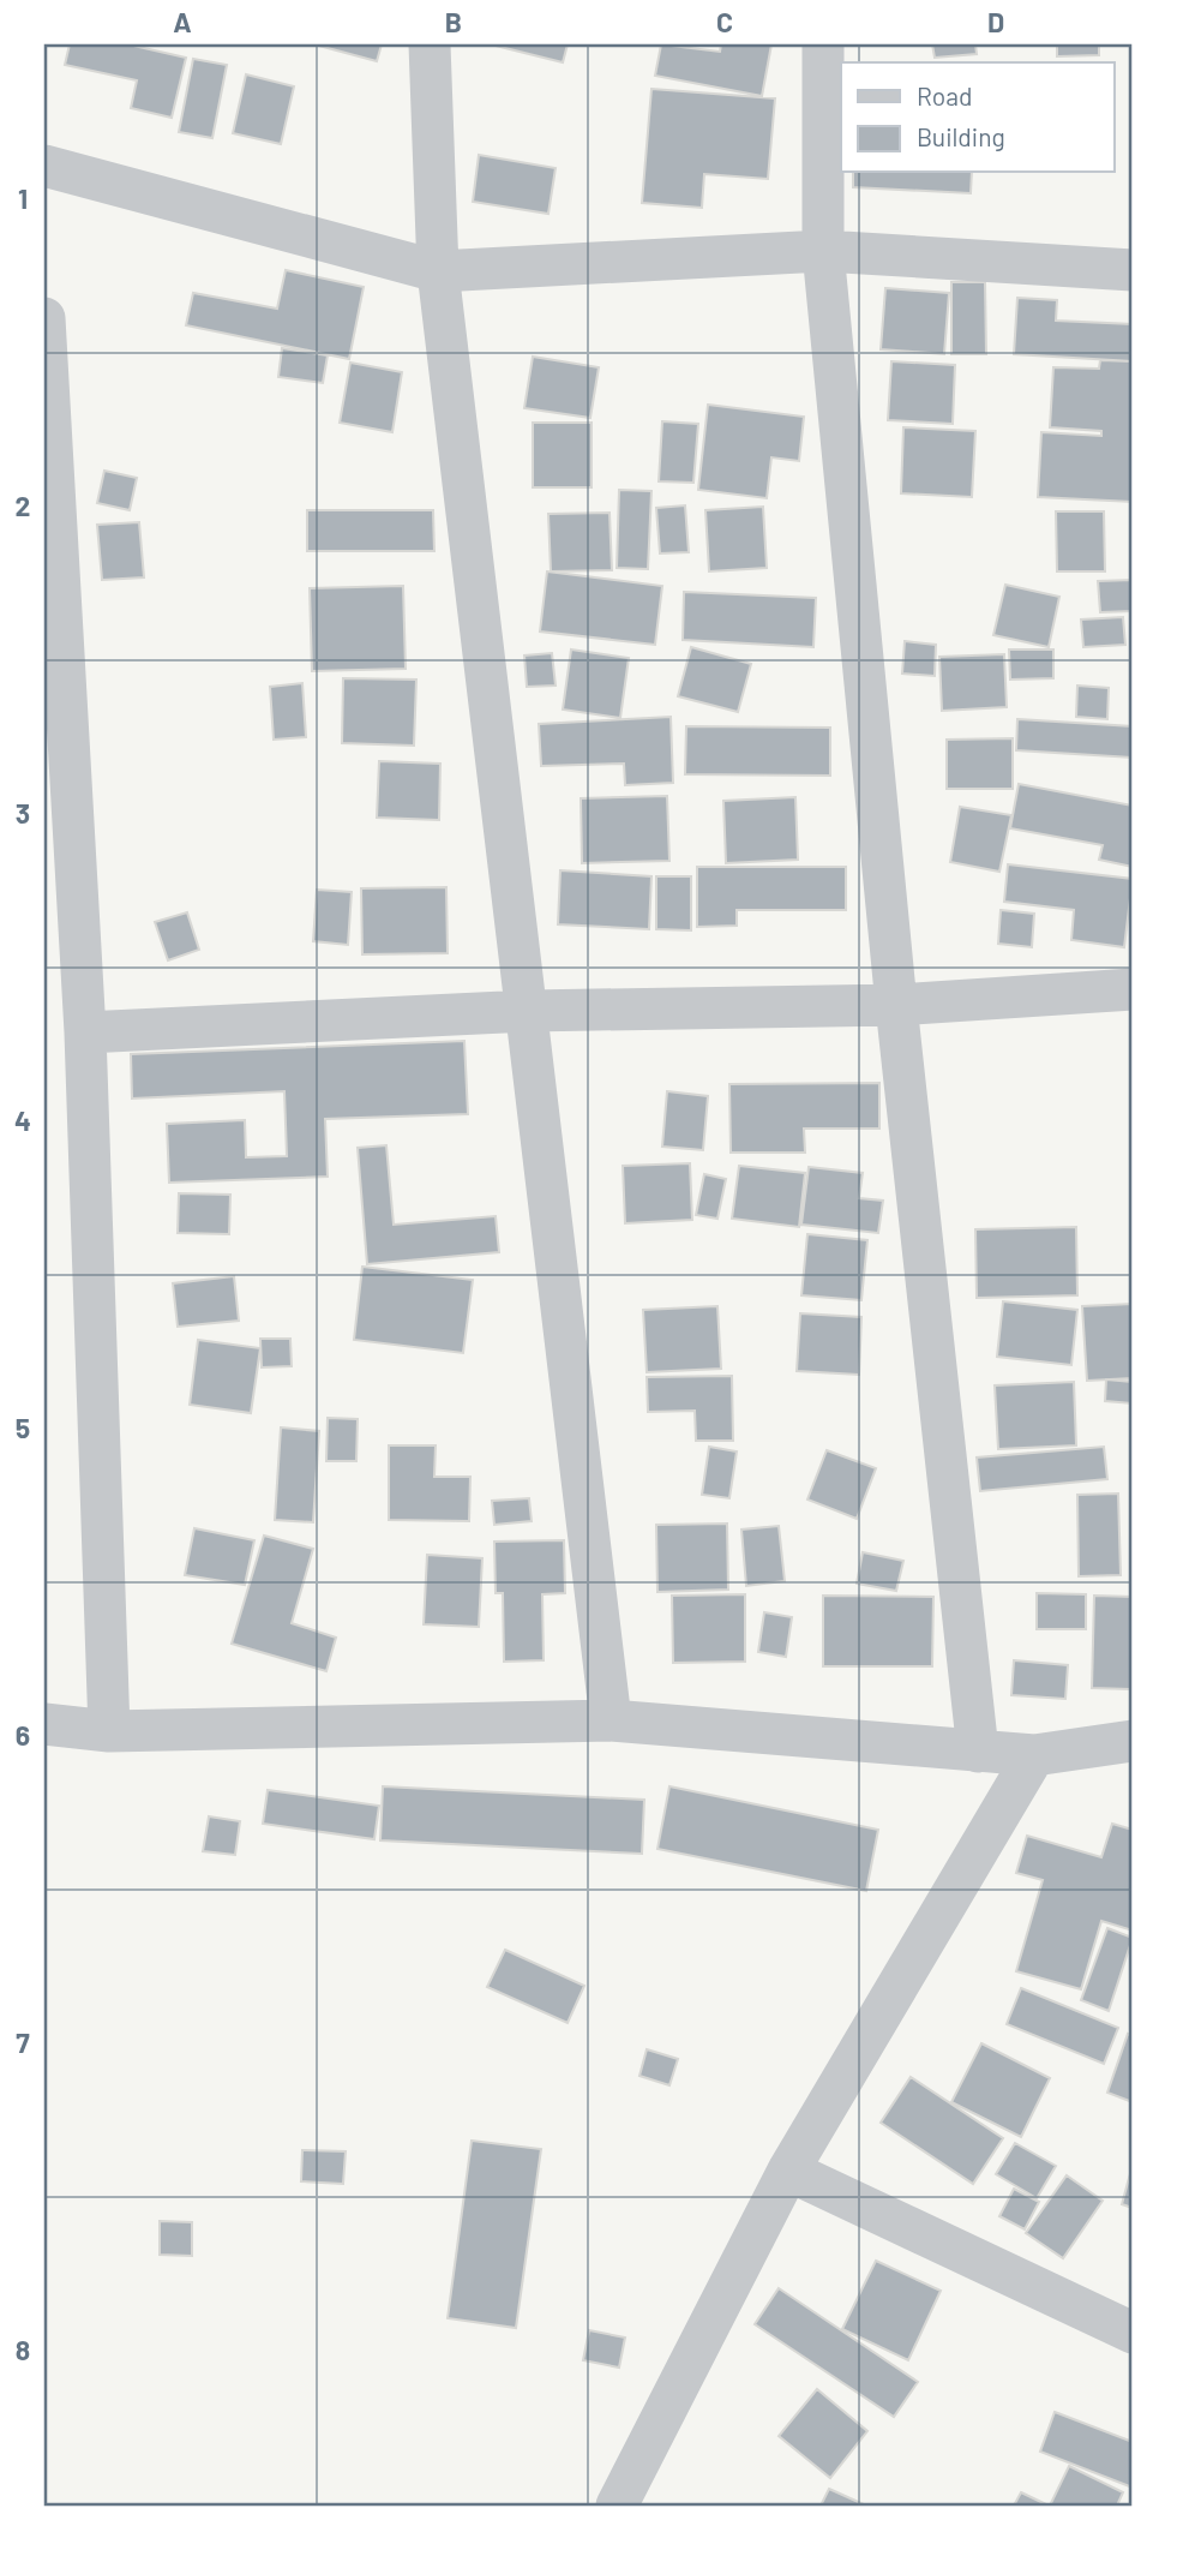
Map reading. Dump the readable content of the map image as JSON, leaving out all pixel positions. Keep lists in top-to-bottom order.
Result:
{
  "legend": ["Road", "Building"],
  "grid": {
    "columns": [
      "A",
      "B",
      "C",
      "D"
    ],
    "rows": [
      "1",
      "2",
      "3",
      "4",
      "5",
      "6",
      "7",
      "8"
    ]
  }
}
